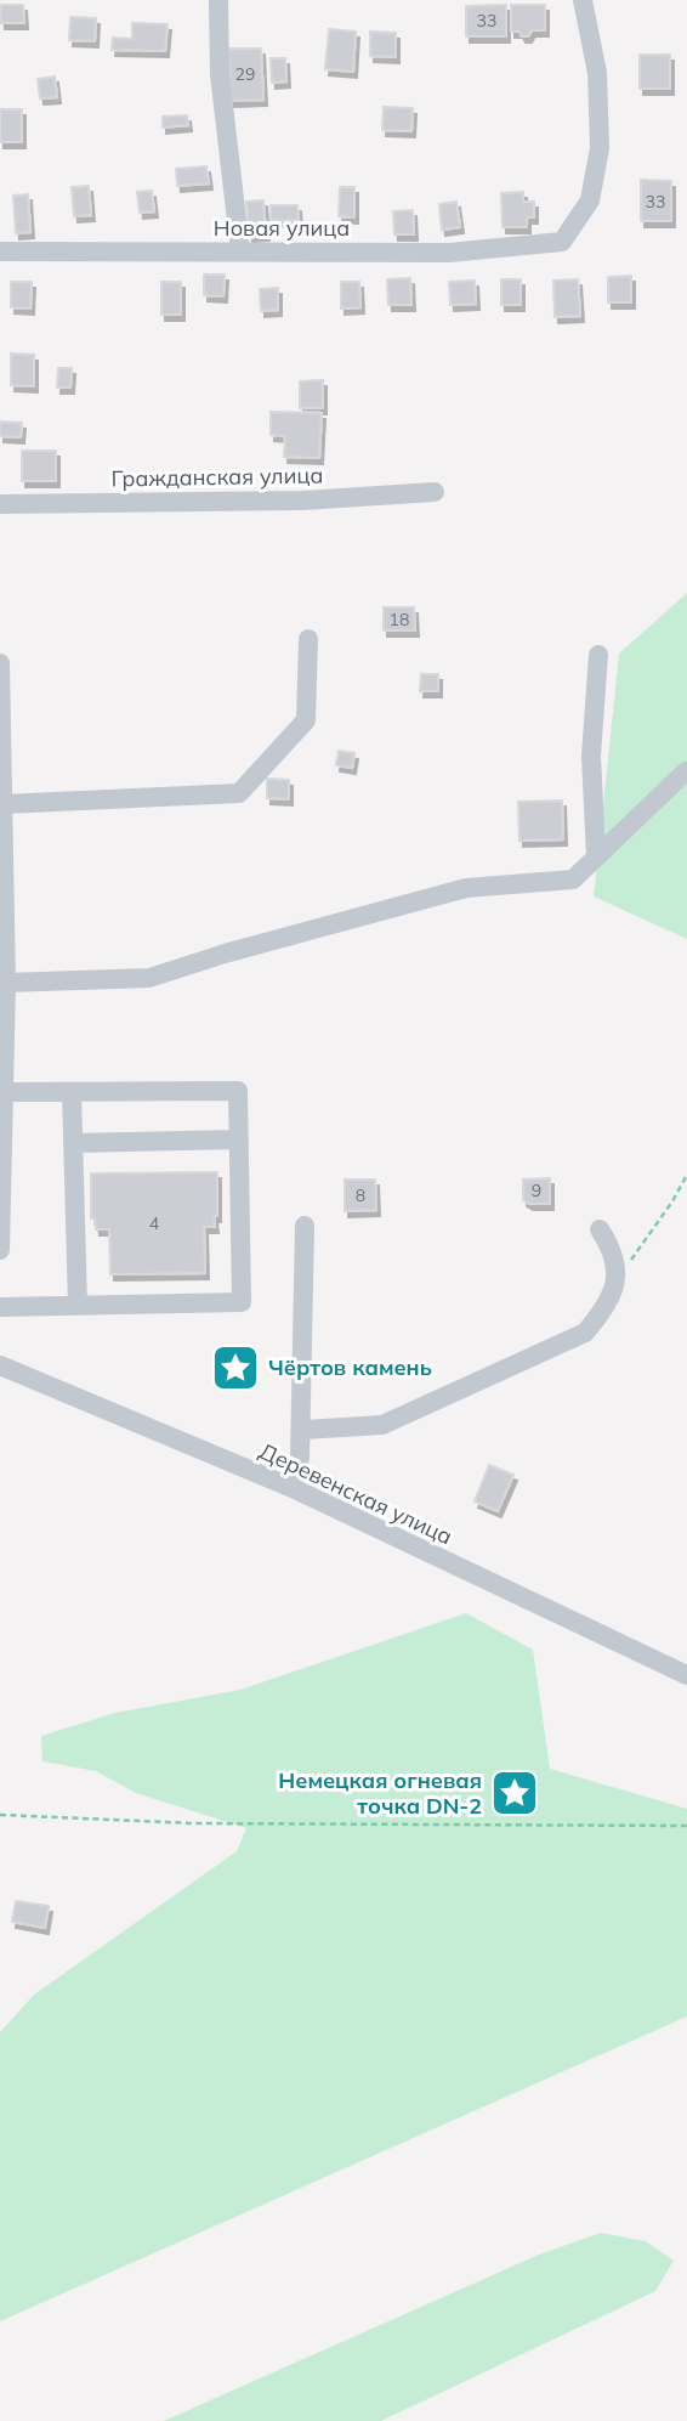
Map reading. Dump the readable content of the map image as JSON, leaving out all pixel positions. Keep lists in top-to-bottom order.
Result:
{
  "streets": {
    "street": ["Новая улица", "Гражданская улица", "Деревенская улица"]
  },
  "places": {
    "place": ["Чёртов камень", "Немецкая огневая точка DN-2"]
  },
  "house_numbers": [
    "33",
    "29",
    "33",
    "18",
    "9",
    "8",
    "4"
  ]
}
